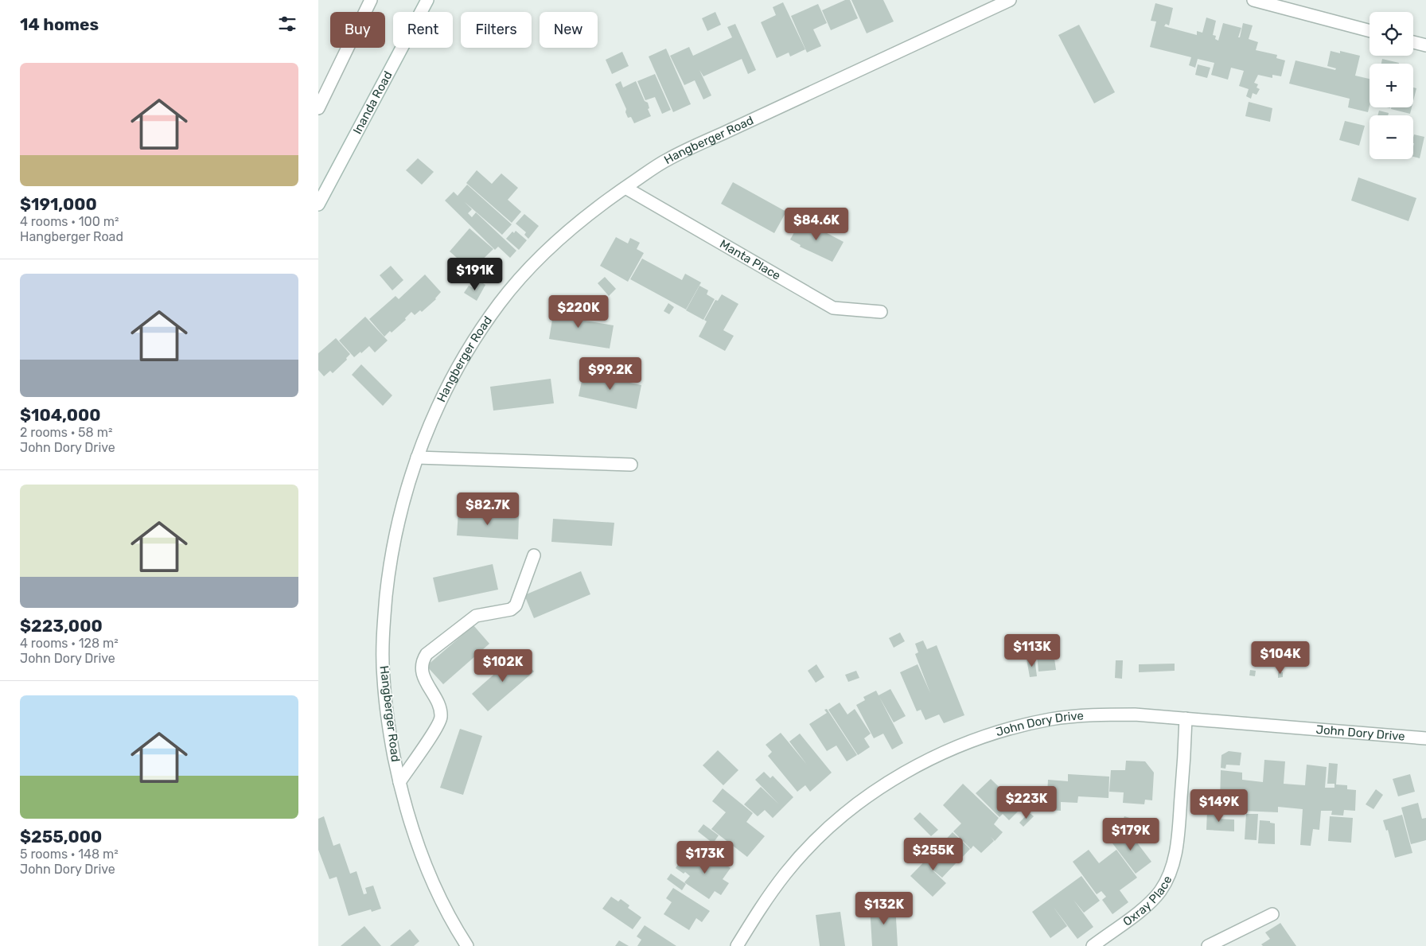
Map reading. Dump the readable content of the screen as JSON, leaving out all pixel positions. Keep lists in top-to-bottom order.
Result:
{
  "streets": {
    "street": [
      "Inanda Road",
      "Hangberger Road",
      "Manta Place",
      "John Dory Drive",
      "Oxray Place"
    ]
  },
  "crossings": [
    ["Hangberger Road", "Manta Place"],
    ["John Dory Drive", "Oxray Place"]
  ],
  "page": {
    "heading": "14 homes",
    "map_buttons": ["+", "−"],
    "chip": [
      "Buy",
      "Rent",
      "Filters",
      "New"
    ],
    "list": [
      {
        "name": "$191,000",
        "note": "4 rooms · 100 m² · Hangberger Road"
      },
      {
        "name": "$104,000",
        "note": "2 rooms · 58 m² · John Dory Drive"
      },
      {
        "name": "$223,000",
        "note": "4 rooms · 128 m² · John Dory Drive"
      },
      {
        "name": "$255,000",
        "note": "5 rooms · 148 m² · John Dory Drive"
      }
    ],
    "price": [
      "$84.6K",
      "$191K",
      "$220K",
      "$99.2K",
      "$82.7K",
      "$113K",
      "$104K",
      "$102K",
      "$223K",
      "$149K",
      "$179K",
      "$255K",
      "$173K",
      "$132K"
    ]
  }
}
